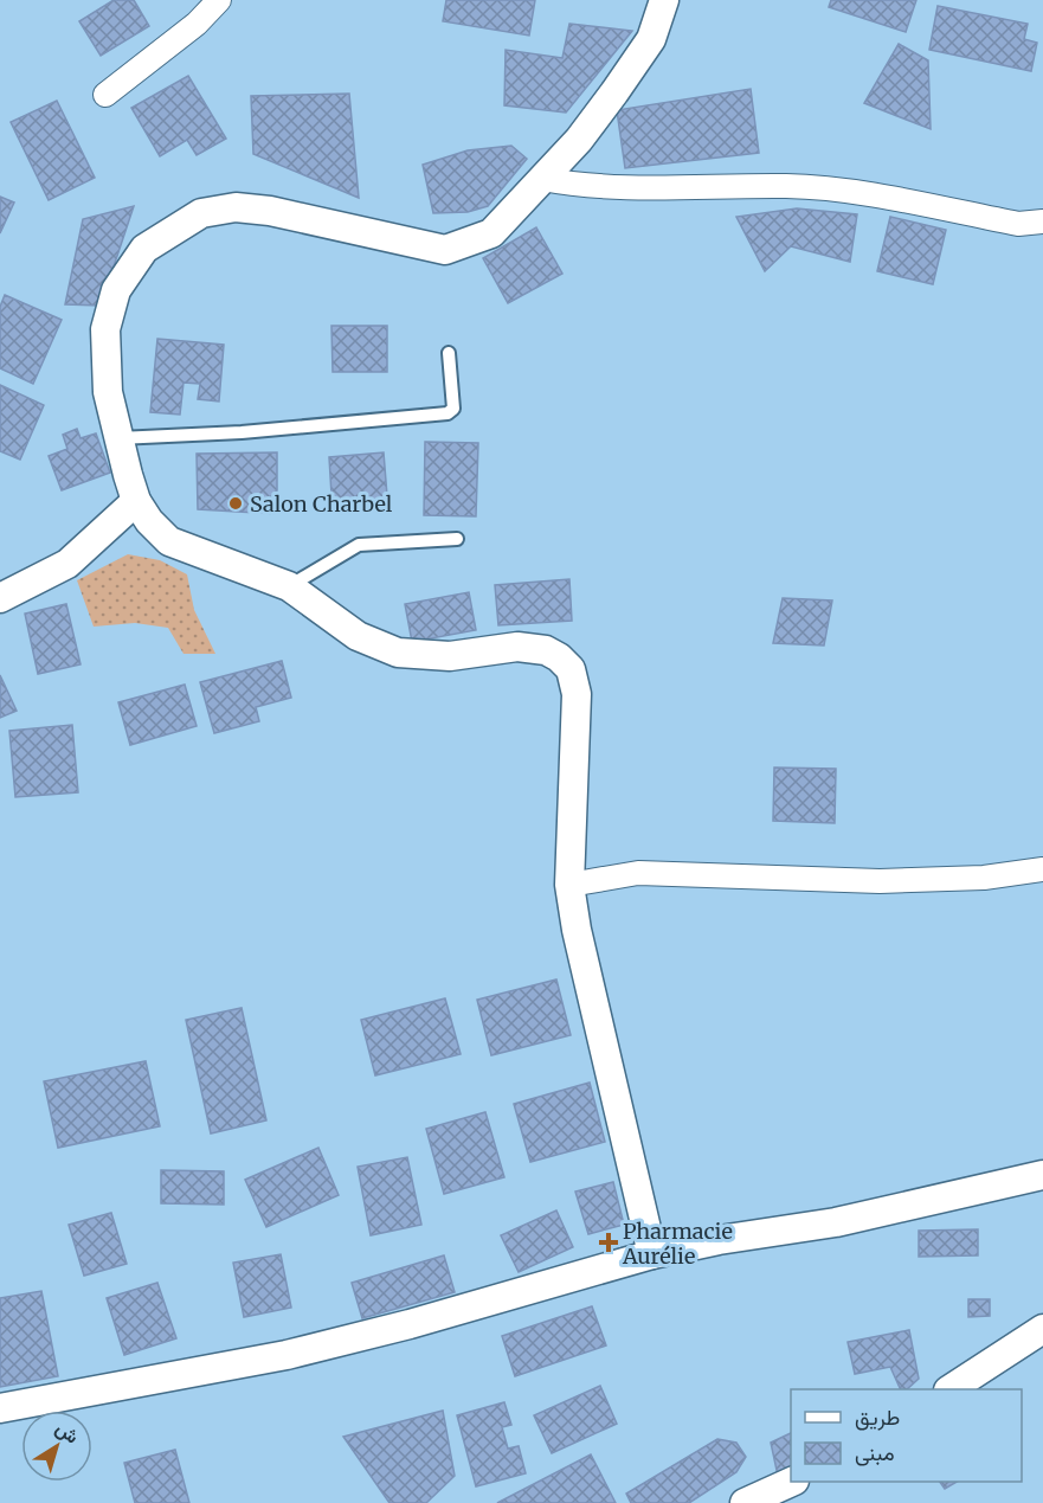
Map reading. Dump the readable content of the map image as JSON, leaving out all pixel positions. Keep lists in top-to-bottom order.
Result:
{
  "places": {
    "other": ["Salon Charbel"],
    "health": ["Pharmacie Aurélie"]
  },
  "legend": ["طريق", "مبنى"],
  "north": "top right"
}
